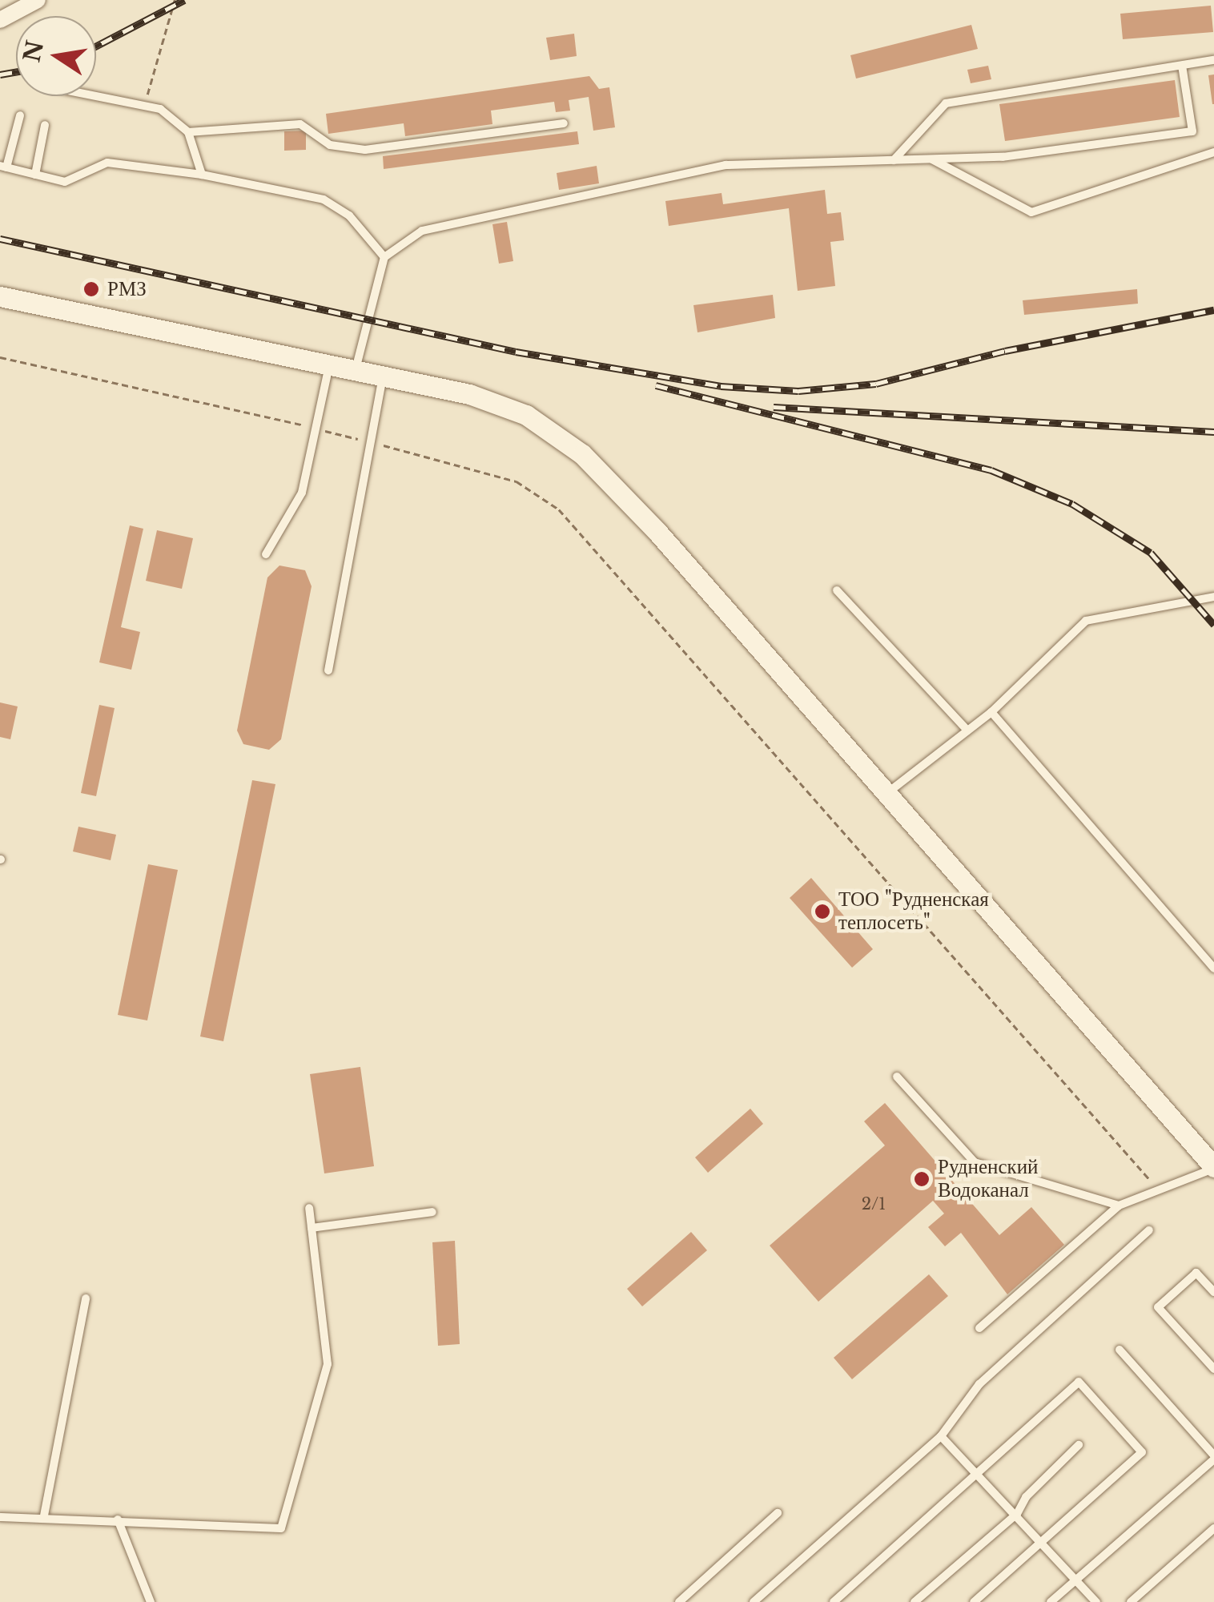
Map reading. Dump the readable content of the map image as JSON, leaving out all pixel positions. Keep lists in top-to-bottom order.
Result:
{
  "places": ["РМЗ", "ТОО \"Рудненская теплосеть\"", "Рудненский Водоканал"],
  "house_numbers": ["2/1"],
  "north": "left"
}
